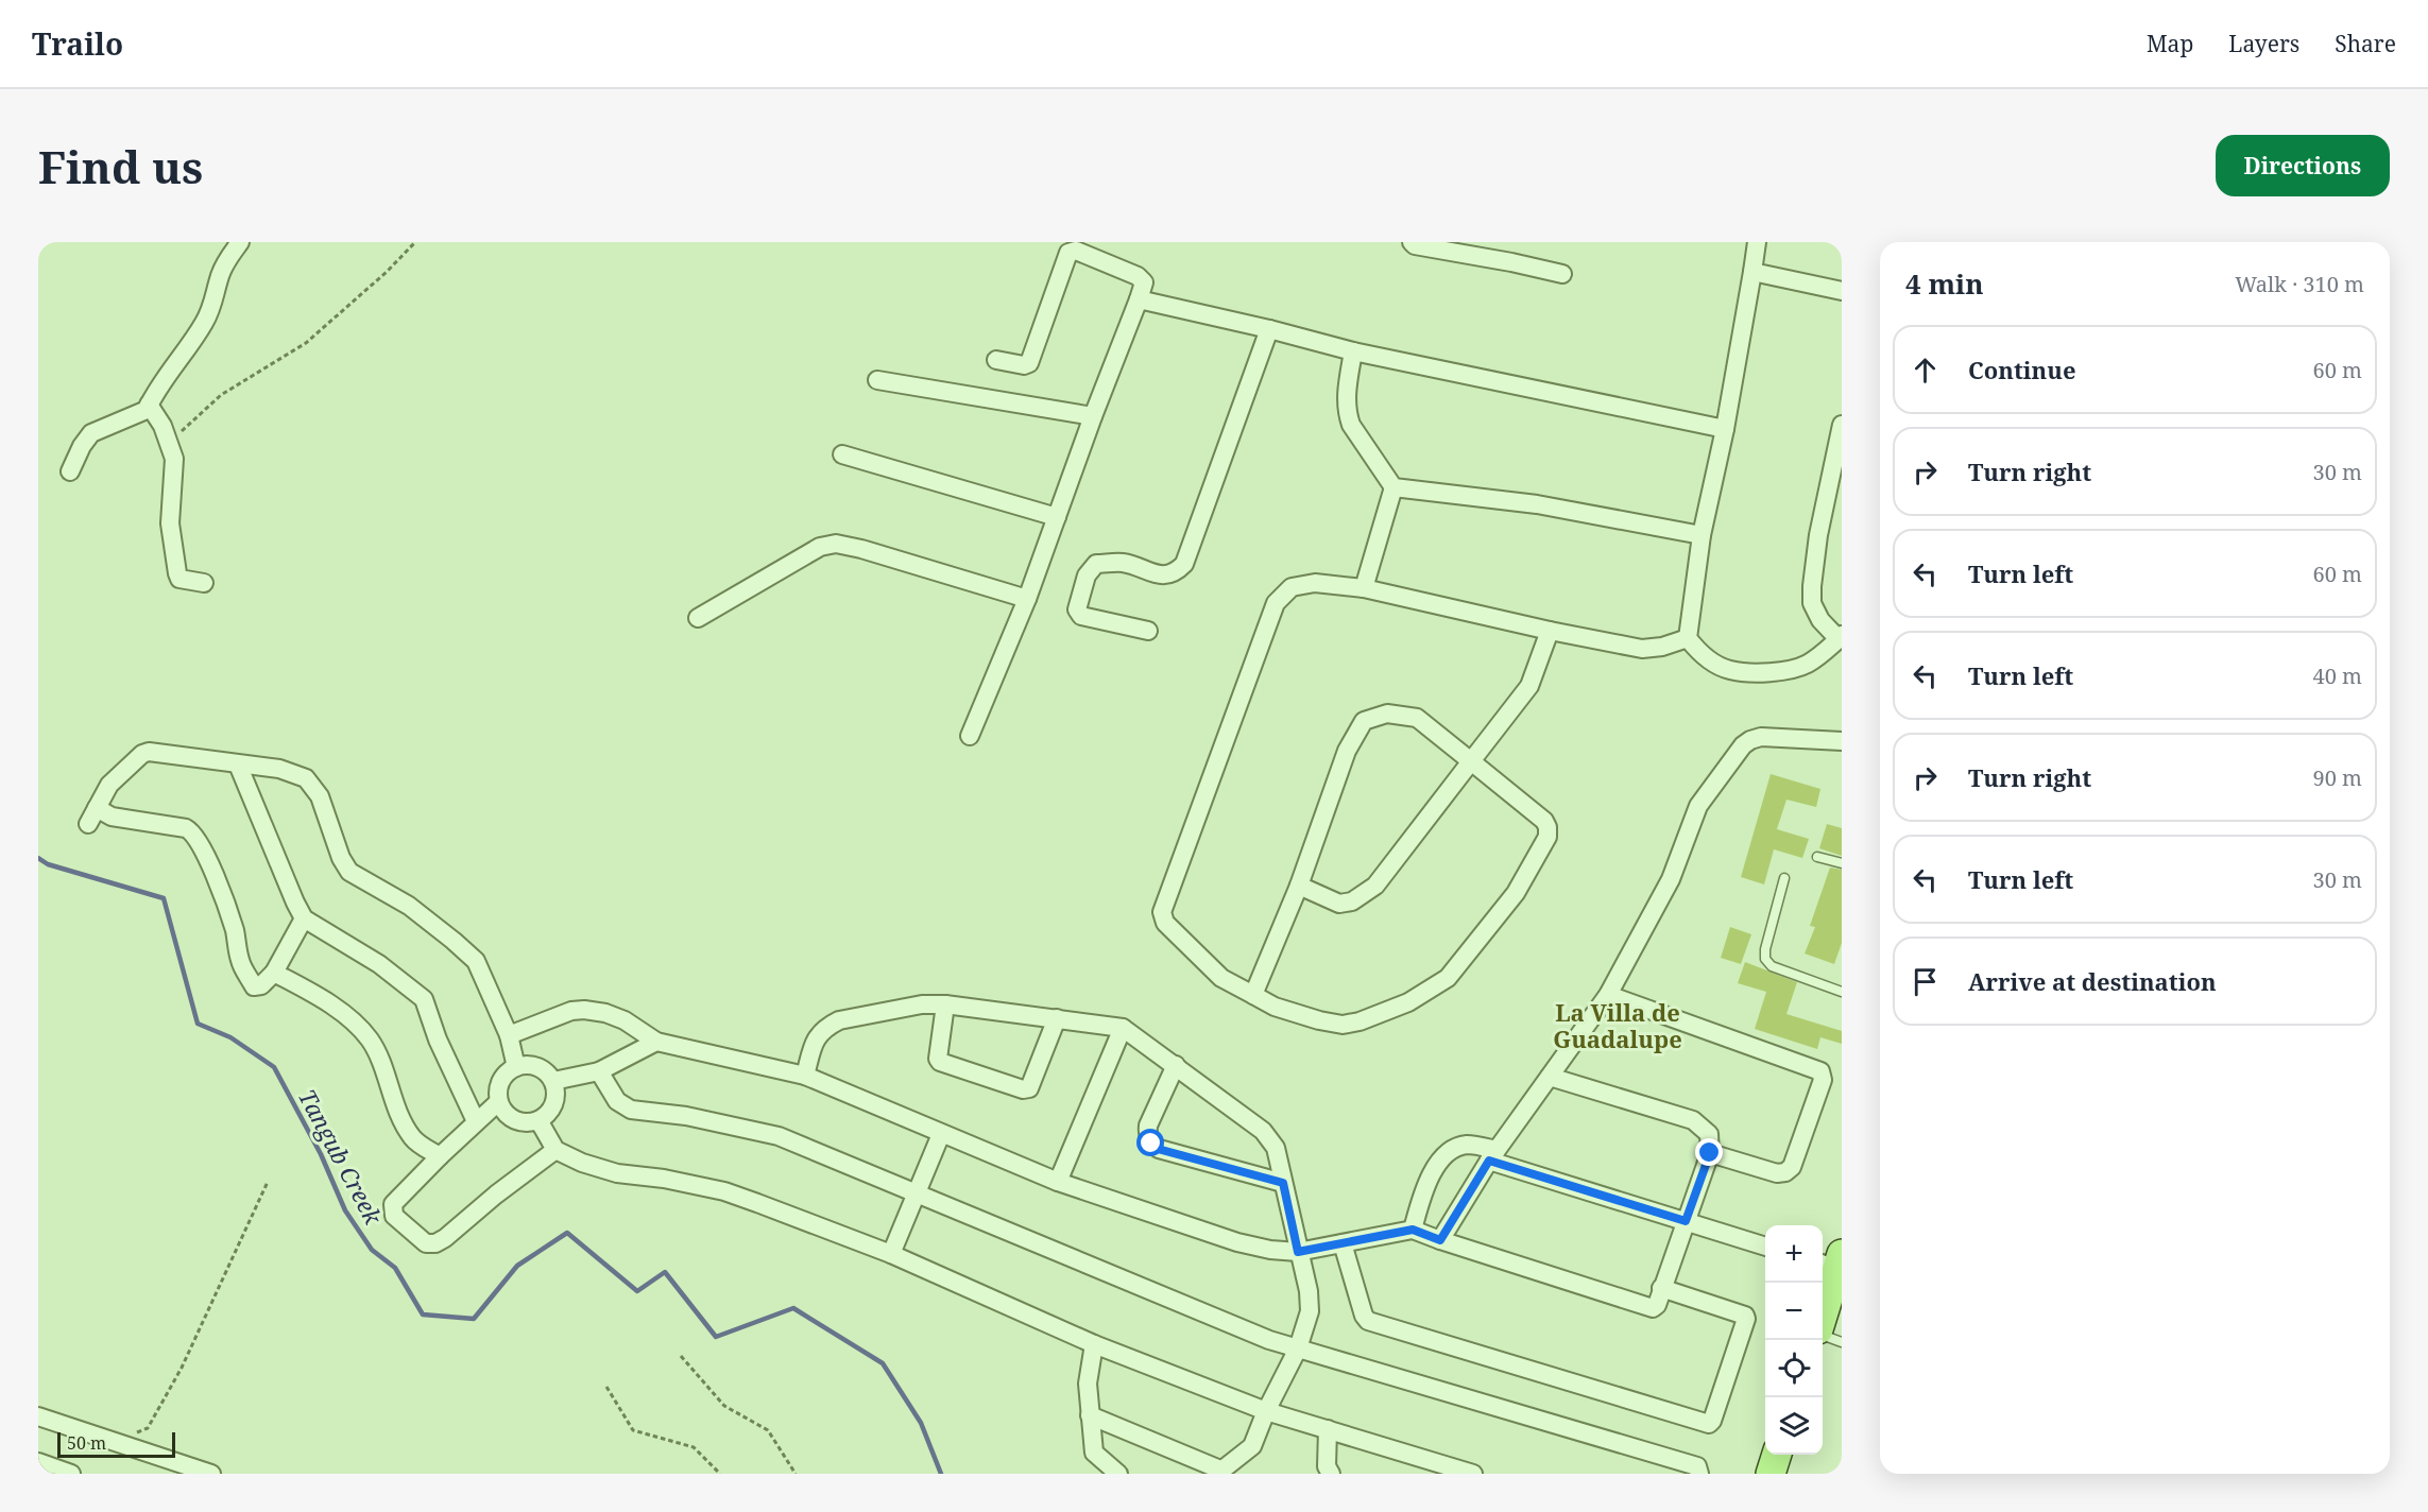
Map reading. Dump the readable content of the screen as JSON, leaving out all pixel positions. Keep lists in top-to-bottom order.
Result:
{
  "districts": ["La Villa de Guadalupe"],
  "water": ["Tangub Creek"],
  "scale_bar": "50 m",
  "page": {
    "header": "Trailo",
    "nav": ["Map", "Layers", "Share"],
    "buttons": "Directions",
    "title": "Find us",
    "heading": ["4 min", "Walk · 310 m"],
    "list": [
      ["Continue", "60 m"],
      ["Turn right", "30 m"],
      ["Turn left", "60 m"],
      ["Turn left", "40 m"],
      ["Turn right", "90 m"],
      ["Turn left", "30 m"],
      "Arrive at destination"
    ],
    "map_buttons": ["+", "−"],
    "scale": "50 m"
  }
}
